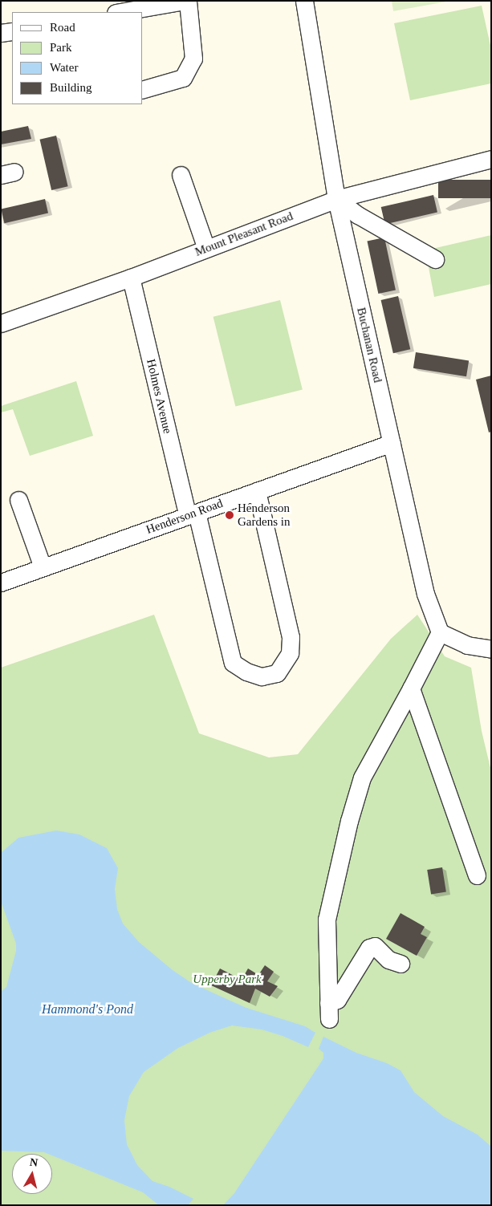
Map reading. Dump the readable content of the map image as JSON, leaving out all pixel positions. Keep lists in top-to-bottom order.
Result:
{
  "streets": {
    "street": [
      "Mount Pleasant Road",
      "Buchanan Road",
      "Holmes Avenue",
      "Henderson Road"
    ]
  },
  "crossings": [
    ["Mount Pleasant Road", "Buchanan Road"],
    ["Mount Pleasant Road", "Holmes Avenue"],
    ["Buchanan Road", "Henderson Road"],
    ["Holmes Avenue", "Henderson Road"]
  ],
  "water": ["Hammond's Pond"],
  "parks": ["Upperby Park"],
  "places": ["Henderson Gardens in"],
  "legend": [
    "Road",
    "Park",
    "Water",
    "Building"
  ],
  "north": "top"
}
